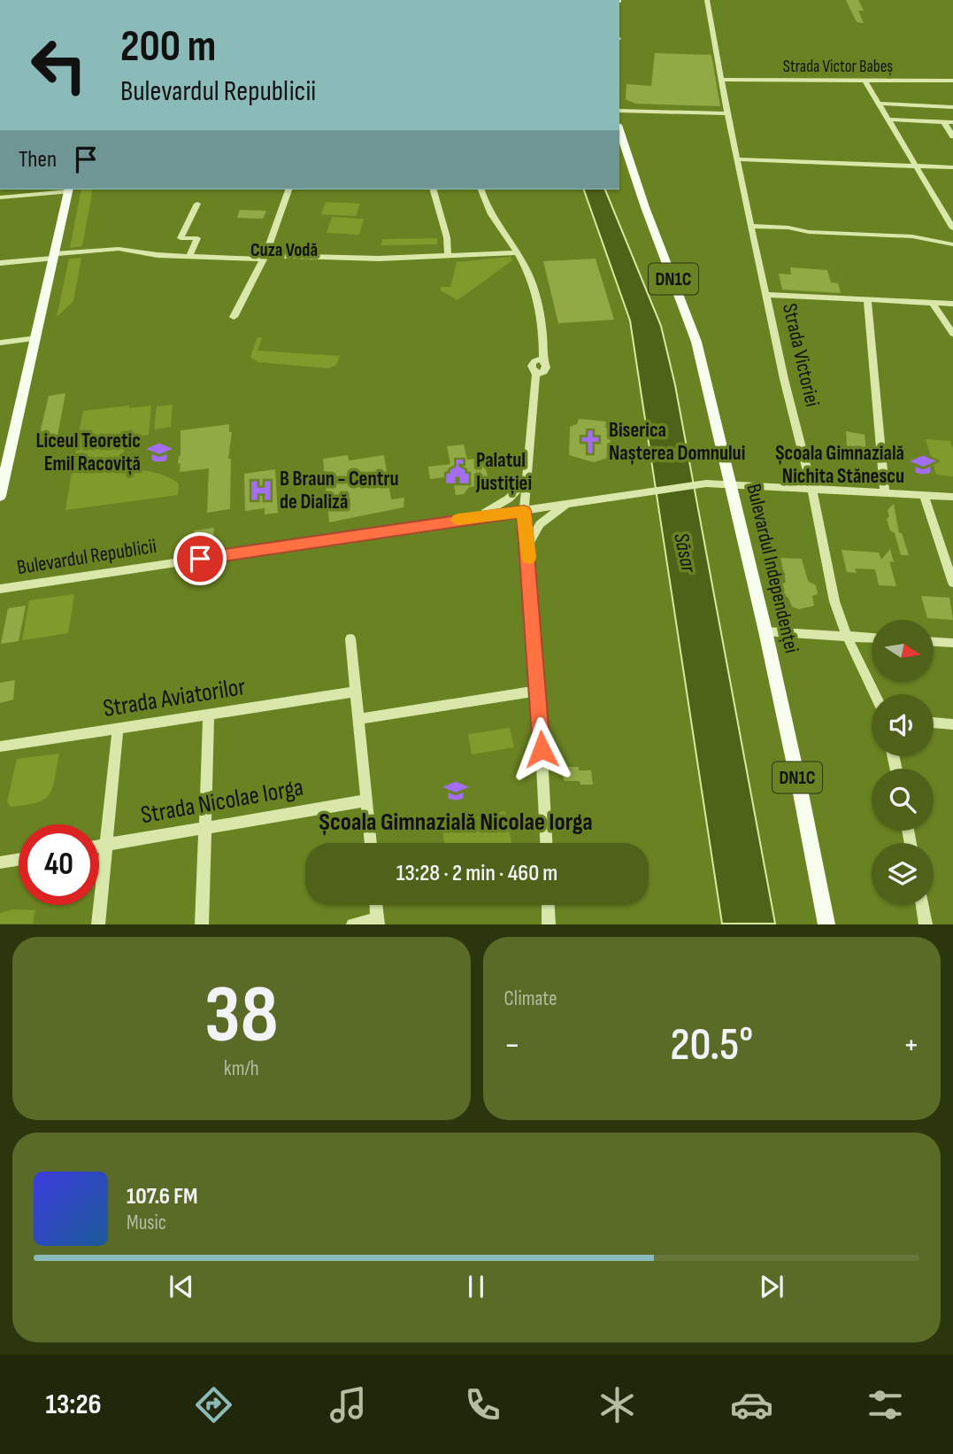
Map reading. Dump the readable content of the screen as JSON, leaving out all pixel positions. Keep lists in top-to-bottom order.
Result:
{
  "streets": {
    "main road": ["DN1C", "Bulevardul Independenței"],
    "street": [
      "Strada Victor Babeș",
      "Strada Victoriei",
      "Bulevardul Republicii",
      "Strada Aviatorilor",
      "Strada Nicolae Iorga"
    ]
  },
  "crossings": [
    ["Strada Victor Babeș", "Strada Victoriei"],
    ["Strada Victoriei", "Bulevardul Republicii"],
    ["Bulevardul Republicii", "Bulevardul Independenței"]
  ],
  "districts": ["Cuza Vodă"],
  "water": ["Săsar"],
  "places": {
    "church": ["Biserica Nașterea Domnului"],
    "school or university": ["Liceul Teoretic Emil Racoviță", "Școala Gimnazială Nichita Stănescu", "Școala Gimnazială Nicolae Iorga"],
    "public building": ["Palatul Justiției"],
    "hospital": ["B Braun - Centru de Dializă"]
  },
  "north": "right",
  "page": {
    "turn": ["200 m", "Bulevardul Republicii"],
    "then": "Then",
    "limit": "40",
    "trip": "13:28 · 2 min · 460 m",
    "tile": [
      ["38", "km/h"],
      "Climate"
    ],
    "heat": ["−", "20.5°", "+"],
    "song": ["107.6 FM", "Music"],
    "tabs": "13:26"
  }
}
